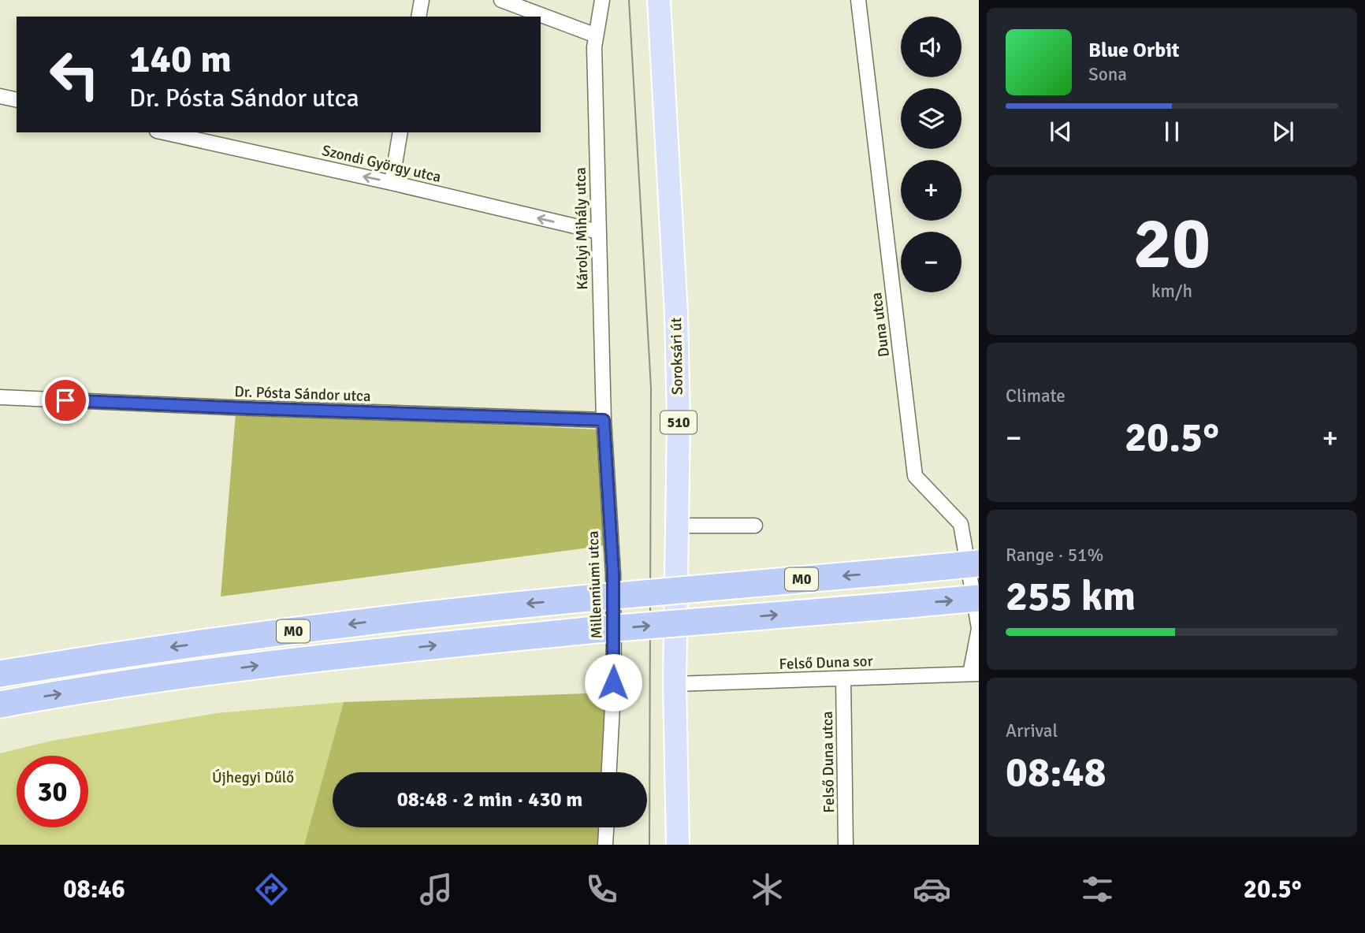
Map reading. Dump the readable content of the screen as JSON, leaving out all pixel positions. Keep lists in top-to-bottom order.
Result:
{
  "streets": {
    "highway": ["M0"],
    "main road": ["Soroksári út", "510"],
    "street": [
      "Szondi György utca",
      "Károlyi Mihály utca",
      "Duna utca",
      "Dr. Pósta Sándor utca",
      "Millenniumi utca",
      "Felső Duna sor",
      "Felső Duna utca"
    ]
  },
  "crossings": [
    ["Szondi György utca", "Károlyi Mihály utca"],
    ["Károlyi Mihály utca", "Dr. Pósta Sándor utca"],
    ["Károlyi Mihály utca", "Millenniumi utca"],
    ["Duna utca", "Felső Duna sor"],
    ["Soroksári út", "Felső Duna sor"],
    ["Dr. Pósta Sándor utca", "Millenniumi utca"],
    ["Felső Duna sor", "Felső Duna utca"]
  ],
  "one_way": ["Szondi György utca"],
  "parks": ["Újhegyi Dűlő"],
  "page": {
    "map_buttons": ["+", "−"],
    "turn": ["140 m", "Dr. Pósta Sándor utca"],
    "song": ["Blue Orbit", "Sona"],
    "tile": [
      ["20", "km/h"],
      "Climate",
      ["Range · 51%", "255 km"],
      ["Arrival", "08:48"]
    ],
    "heat": ["−", "20.5°", "+"],
    "limit": "30",
    "trip": "08:48 · 2 min · 430 m",
    "tabs": ["08:46", "20.5°"]
  }
}
